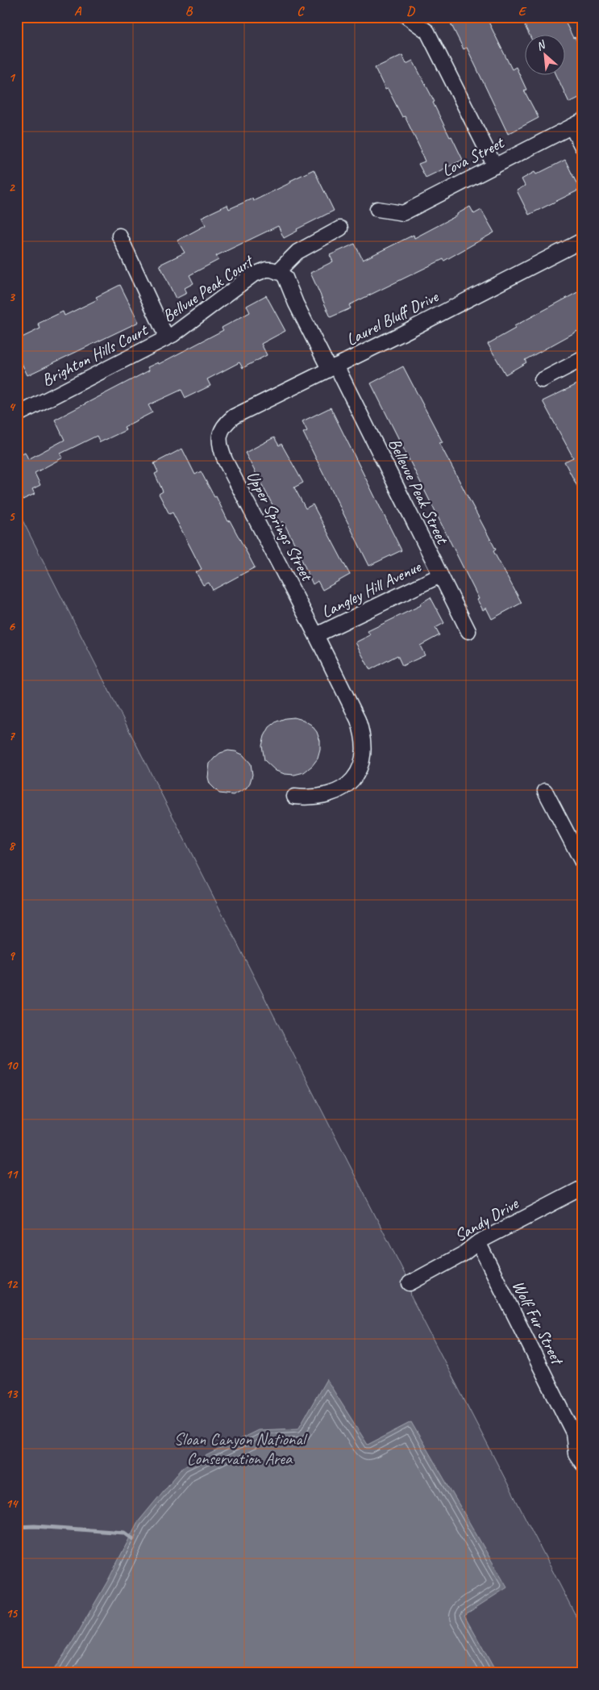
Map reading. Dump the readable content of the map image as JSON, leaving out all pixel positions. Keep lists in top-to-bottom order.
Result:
{
  "streets": {
    "street": [
      "Lova Street",
      "Bellvue Peak Court",
      "Laurel Bluff Drive",
      "Brighton Hills Court",
      "Bellevue Peak Street",
      "Upper Springs Street",
      "Langley Hill Avenue",
      "Sandy Drive",
      "Wolf Fur Street"
    ]
  },
  "crossings": [
    ["Bellvue Peak Court", "Laurel Bluff Drive"],
    ["Bellvue Peak Court", "Brighton Hills Court"],
    ["Bellvue Peak Court", "Bellevue Peak Street"],
    ["Laurel Bluff Drive", "Bellevue Peak Street"],
    ["Laurel Bluff Drive", "Upper Springs Street"],
    ["Bellevue Peak Street", "Langley Hill Avenue"],
    ["Upper Springs Street", "Langley Hill Avenue"],
    ["Sandy Drive", "Wolf Fur Street"]
  ],
  "parks": ["Sloan Canyon National Conservation Area"],
  "north": "top left",
  "grid": {
    "columns": [
      "A",
      "B",
      "C",
      "D",
      "E"
    ],
    "rows": [
      "1",
      "2",
      "3",
      "4",
      "5",
      "6",
      "7",
      "8",
      "9",
      "10",
      "11",
      "12",
      "13",
      "14",
      "15"
    ]
  }
}
